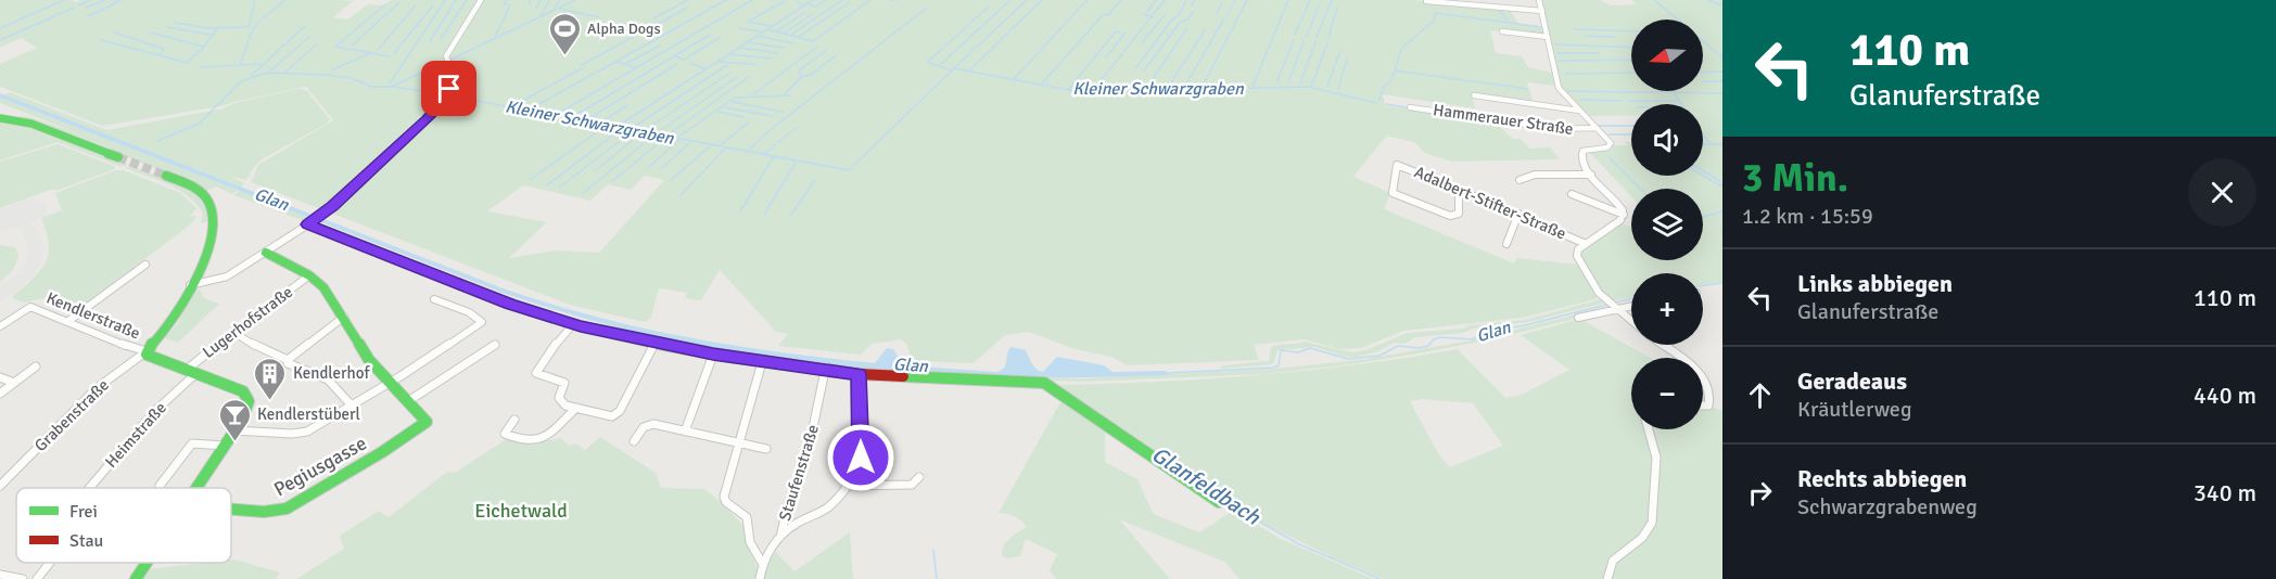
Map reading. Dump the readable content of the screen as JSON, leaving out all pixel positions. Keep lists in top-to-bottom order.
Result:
{
  "streets": {
    "street": [
      "Hammerauer Straße",
      "Adalbert-Stifter-Straße",
      "Kendlerstraße",
      "Lugerhofstraße",
      "Grabenstraße",
      "Heimstraße",
      "Pegiusgasse",
      "Staufenstraße"
    ]
  },
  "crossings": [
    ["Kendlerstraße", "Lugerhofstraße"],
    ["Kendlerstraße", "Grabenstraße"],
    ["Kendlerstraße", "Heimstraße"],
    ["Lugerhofstraße", "Heimstraße"]
  ],
  "water": ["Kleiner Schwarzgraben", "Glan", "Glanfeldbach"],
  "parks": ["Eichetwald"],
  "places": {
    "sports": ["Alpha Dogs"],
    "building": ["Kendlerhof"],
    "bar": ["Kendlerstüberl"]
  },
  "legend": ["Frei", "Stau"],
  "north": "left",
  "page": {
    "turn": ["110 m", "Glanuferstraße"],
    "map_buttons": ["+", "−"],
    "heading": ["3 Min.", "1.2 km · 15:59"],
    "list": [
      {
        "name": "Links abbiegen",
        "note": "Glanuferstraße",
        "value": "110 m"
      },
      {
        "name": "Geradeaus",
        "note": "Kräutlerweg",
        "value": "440 m"
      },
      {
        "name": "Rechts abbiegen",
        "note": "Schwarzgrabenweg",
        "value": "340 m"
      }
    ]
  }
}
